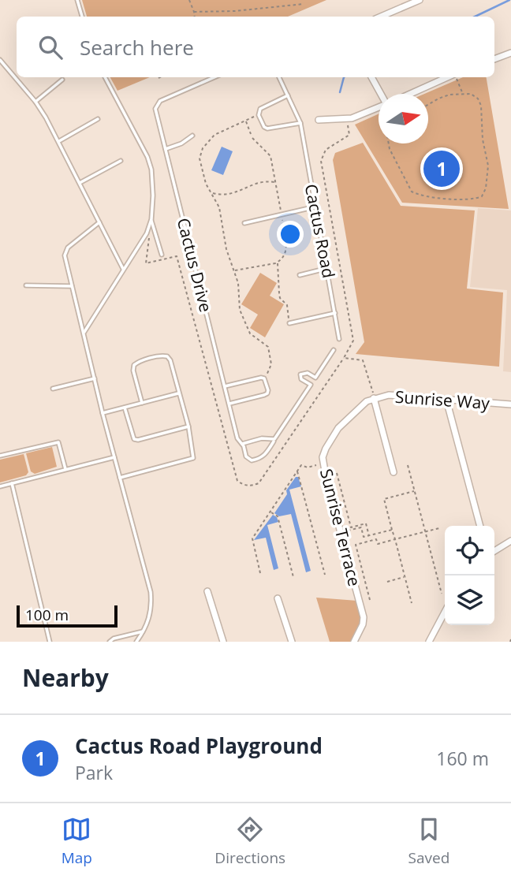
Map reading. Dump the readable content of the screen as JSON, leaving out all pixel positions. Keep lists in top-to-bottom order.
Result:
{
  "streets": {
    "street": ["Sunrise Way", "Sunrise Terrace"],
    "lane": ["Cactus Road", "Cactus Drive"]
  },
  "crossings": [
    ["Sunrise Way", "Sunrise Terrace"]
  ],
  "scale_bar": "100 m",
  "north": "right",
  "page": {
    "search": "Search here",
    "pins": "1",
    "scale": "100 m",
    "heading": "Nearby",
    "list": [
      {
        "mark": "1",
        "name": "Cactus Road Playground",
        "note": "Park",
        "value": "160 m"
      }
    ],
    "nav": ["Map", "Directions", "Saved"]
  }
}
